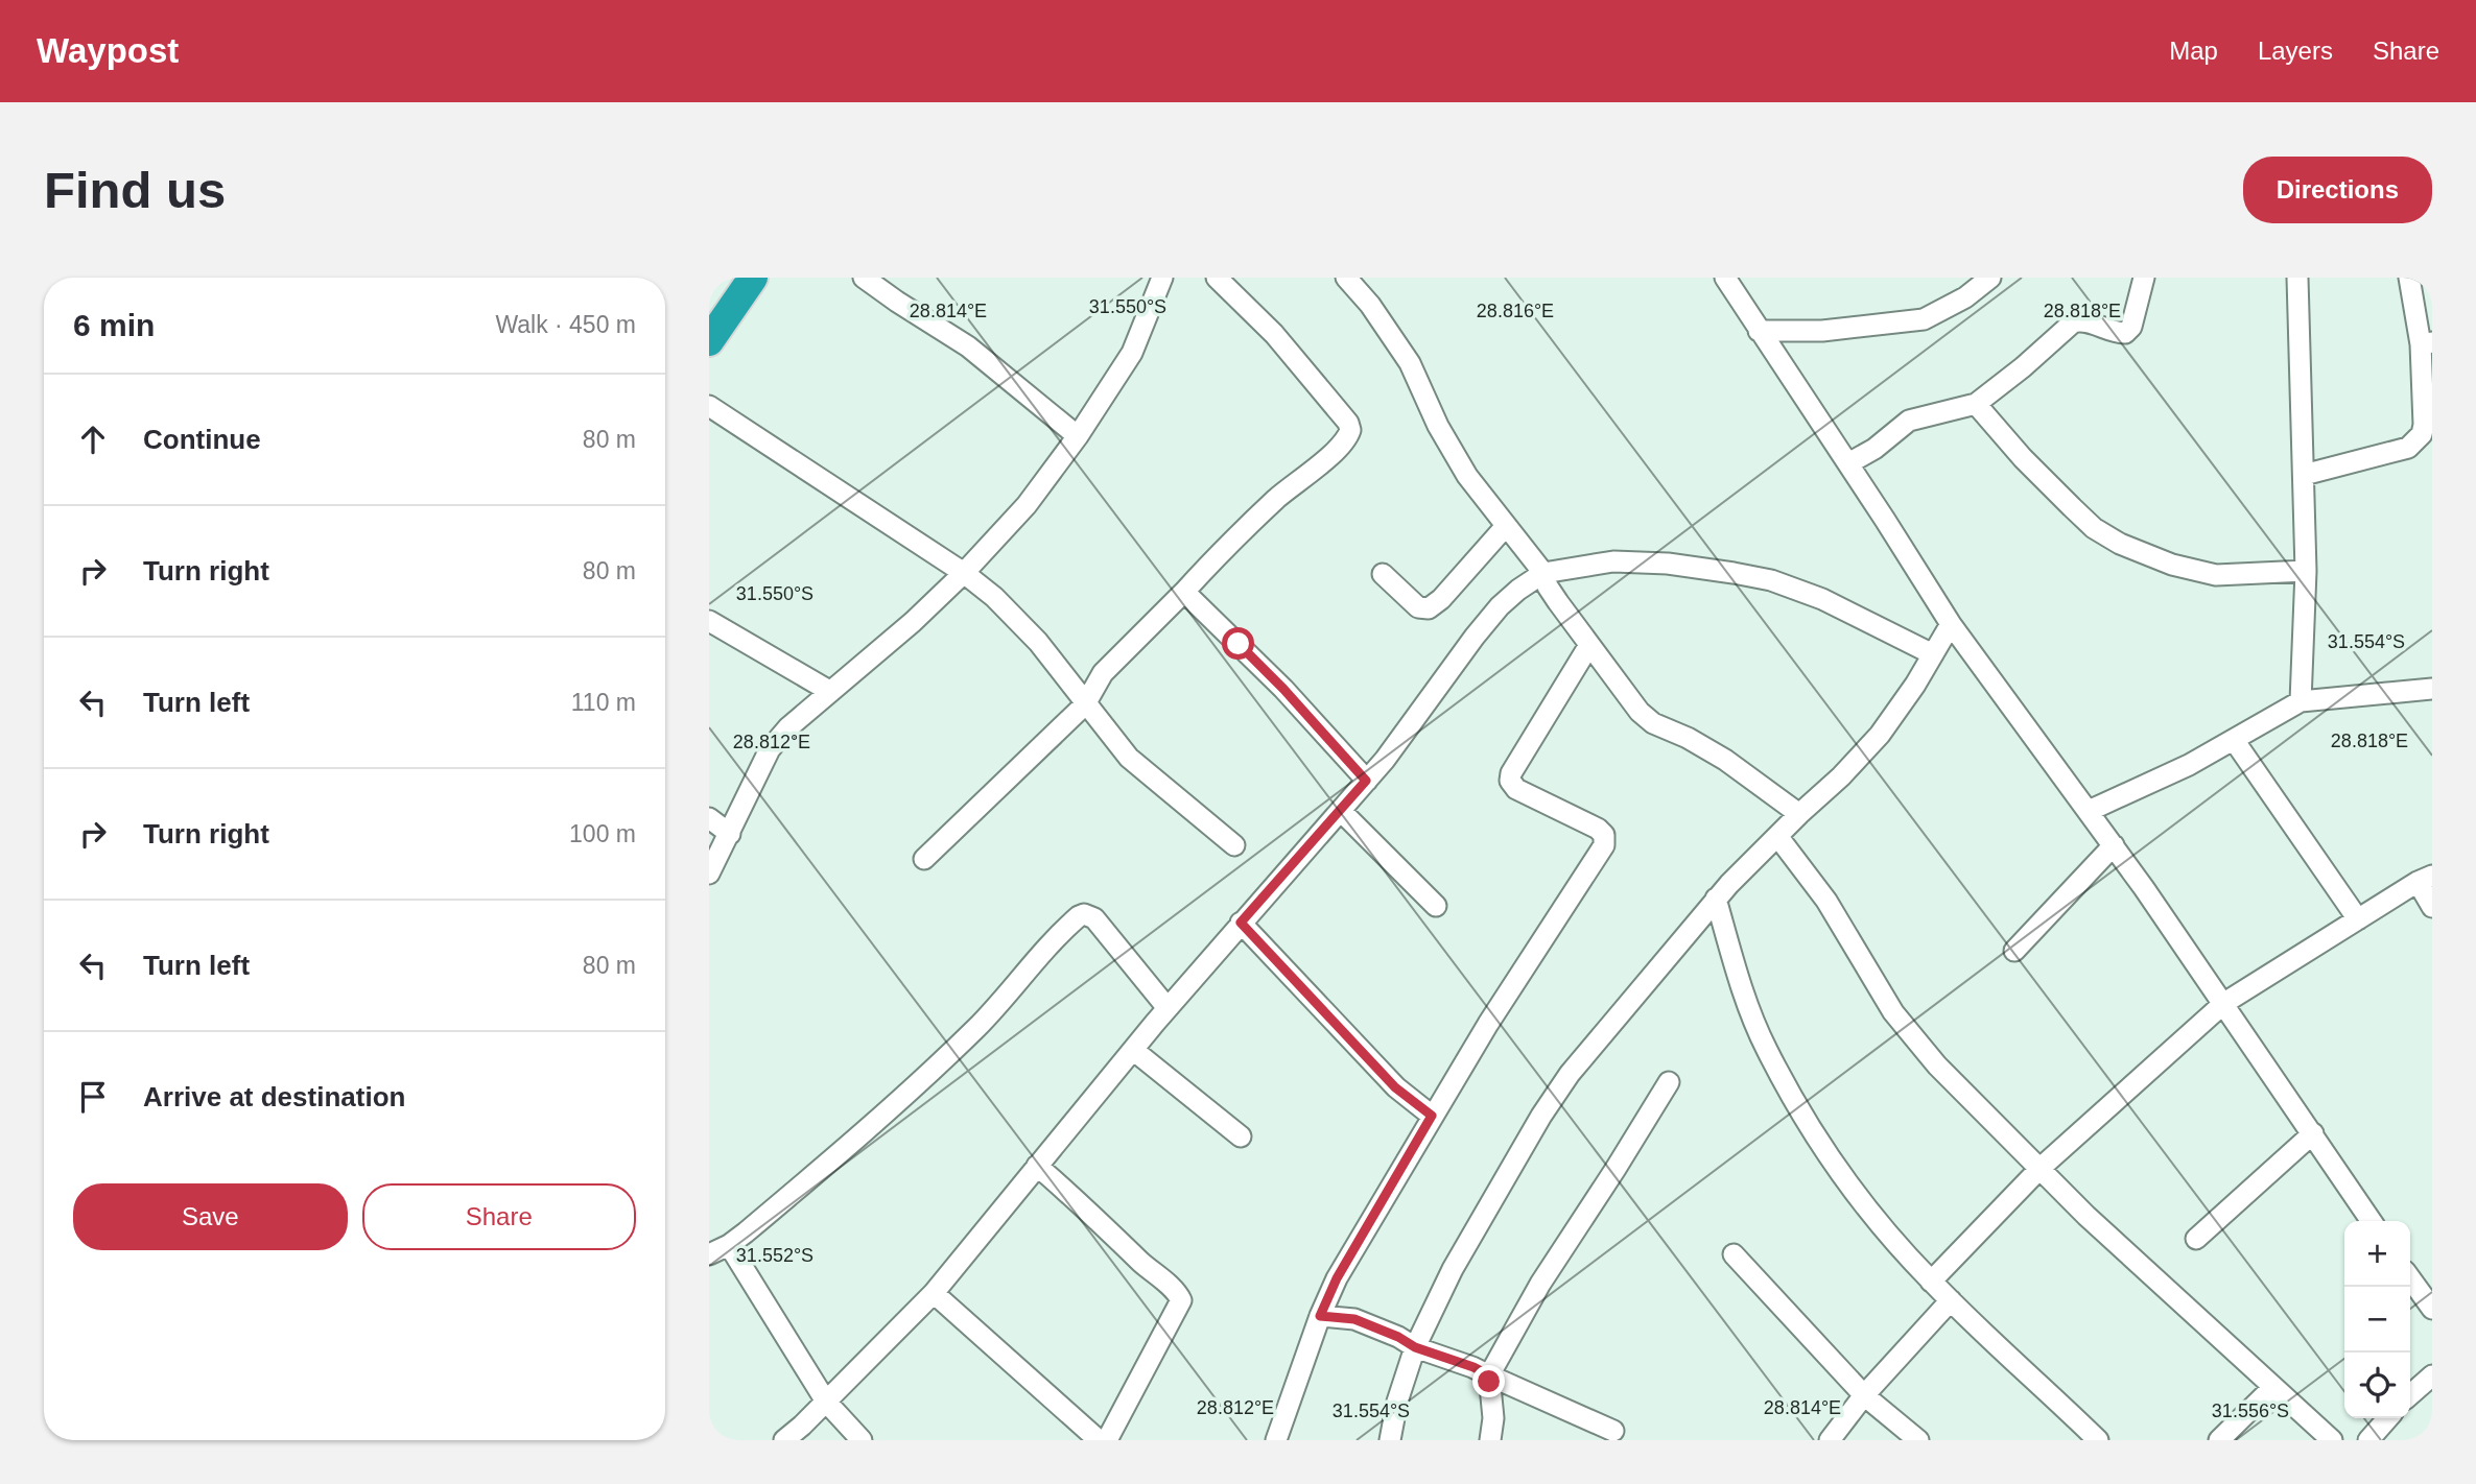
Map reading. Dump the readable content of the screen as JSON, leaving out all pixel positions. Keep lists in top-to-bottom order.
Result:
{
  "page": {
    "header": "Waypost",
    "nav": ["Map", "Layers", "Share"],
    "buttons": [
      "Directions",
      ["Save", "Share"]
    ],
    "title": "Find us",
    "heading": ["6 min", "Walk · 450 m"],
    "list": [
      ["Continue", "80 m"],
      ["Turn right", "80 m"],
      ["Turn left", "110 m"],
      ["Turn right", "100 m"],
      ["Turn left", "80 m"],
      "Arrive at destination"
    ],
    "map_buttons": ["+", "−"]
  },
  "coordinates": [
    "31.550°S",
    "28.814°E",
    "28.816°E",
    "28.818°E",
    "31.554°S",
    "28.812°E",
    "31.552°S",
    "31.556°S"
  ]
}
